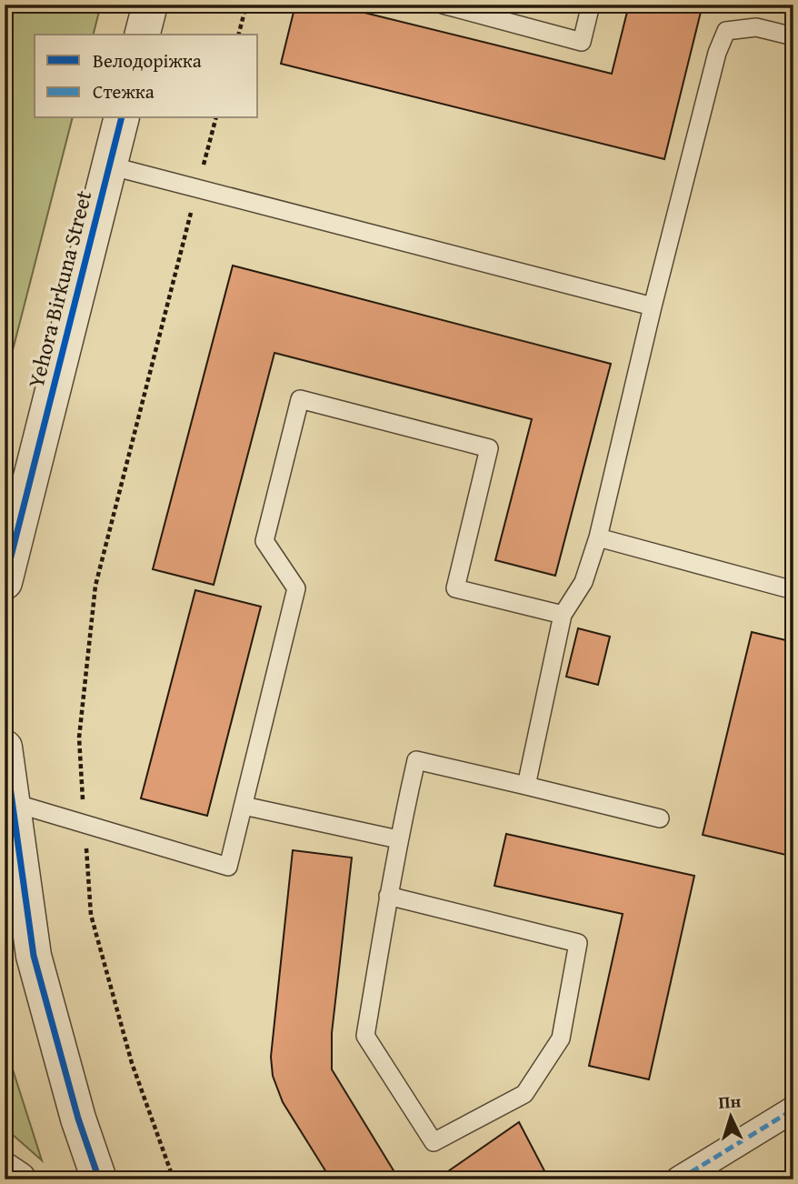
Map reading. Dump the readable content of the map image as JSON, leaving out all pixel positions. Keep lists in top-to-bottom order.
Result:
{
  "streets": {
    "street": ["Yehora Birkuna Street"]
  },
  "legend": ["Велодоріжка", "Стежка"],
  "north": "top"
}
